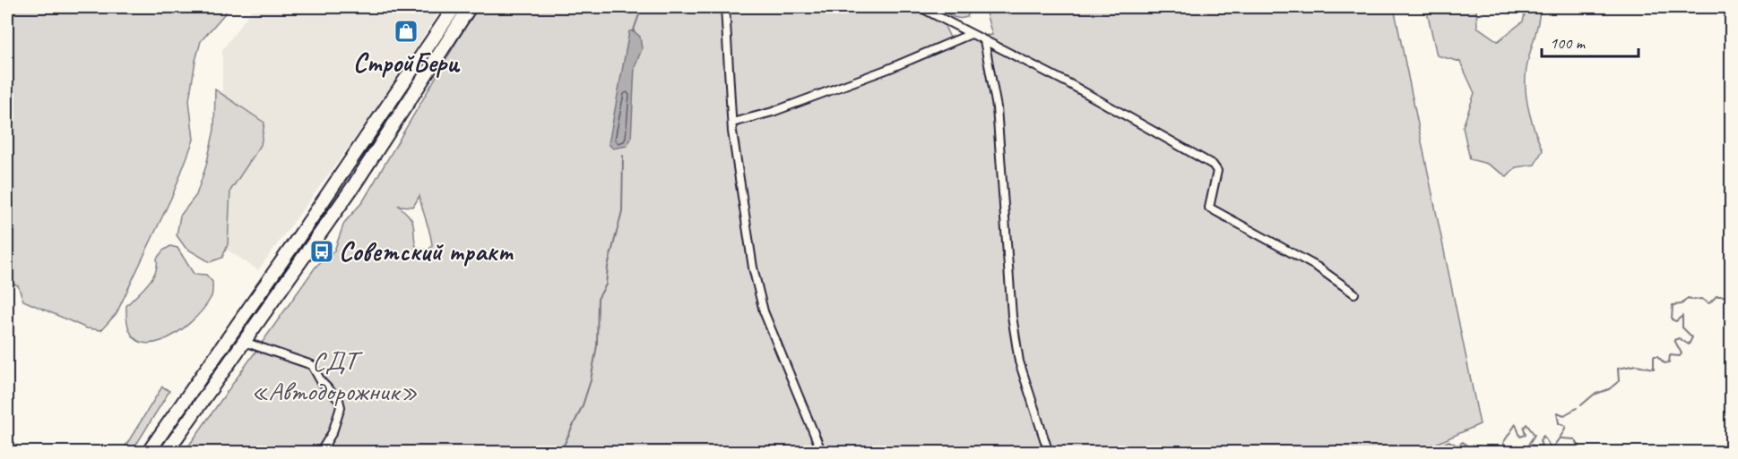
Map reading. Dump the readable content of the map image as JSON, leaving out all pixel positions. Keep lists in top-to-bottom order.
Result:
{
  "parks": ["СДТ «Автодорожник»"],
  "places": {
    "shop": ["СтройБери"],
    "bus stop": ["Советский тракт"]
  },
  "scale_bar": "100 m"
}
